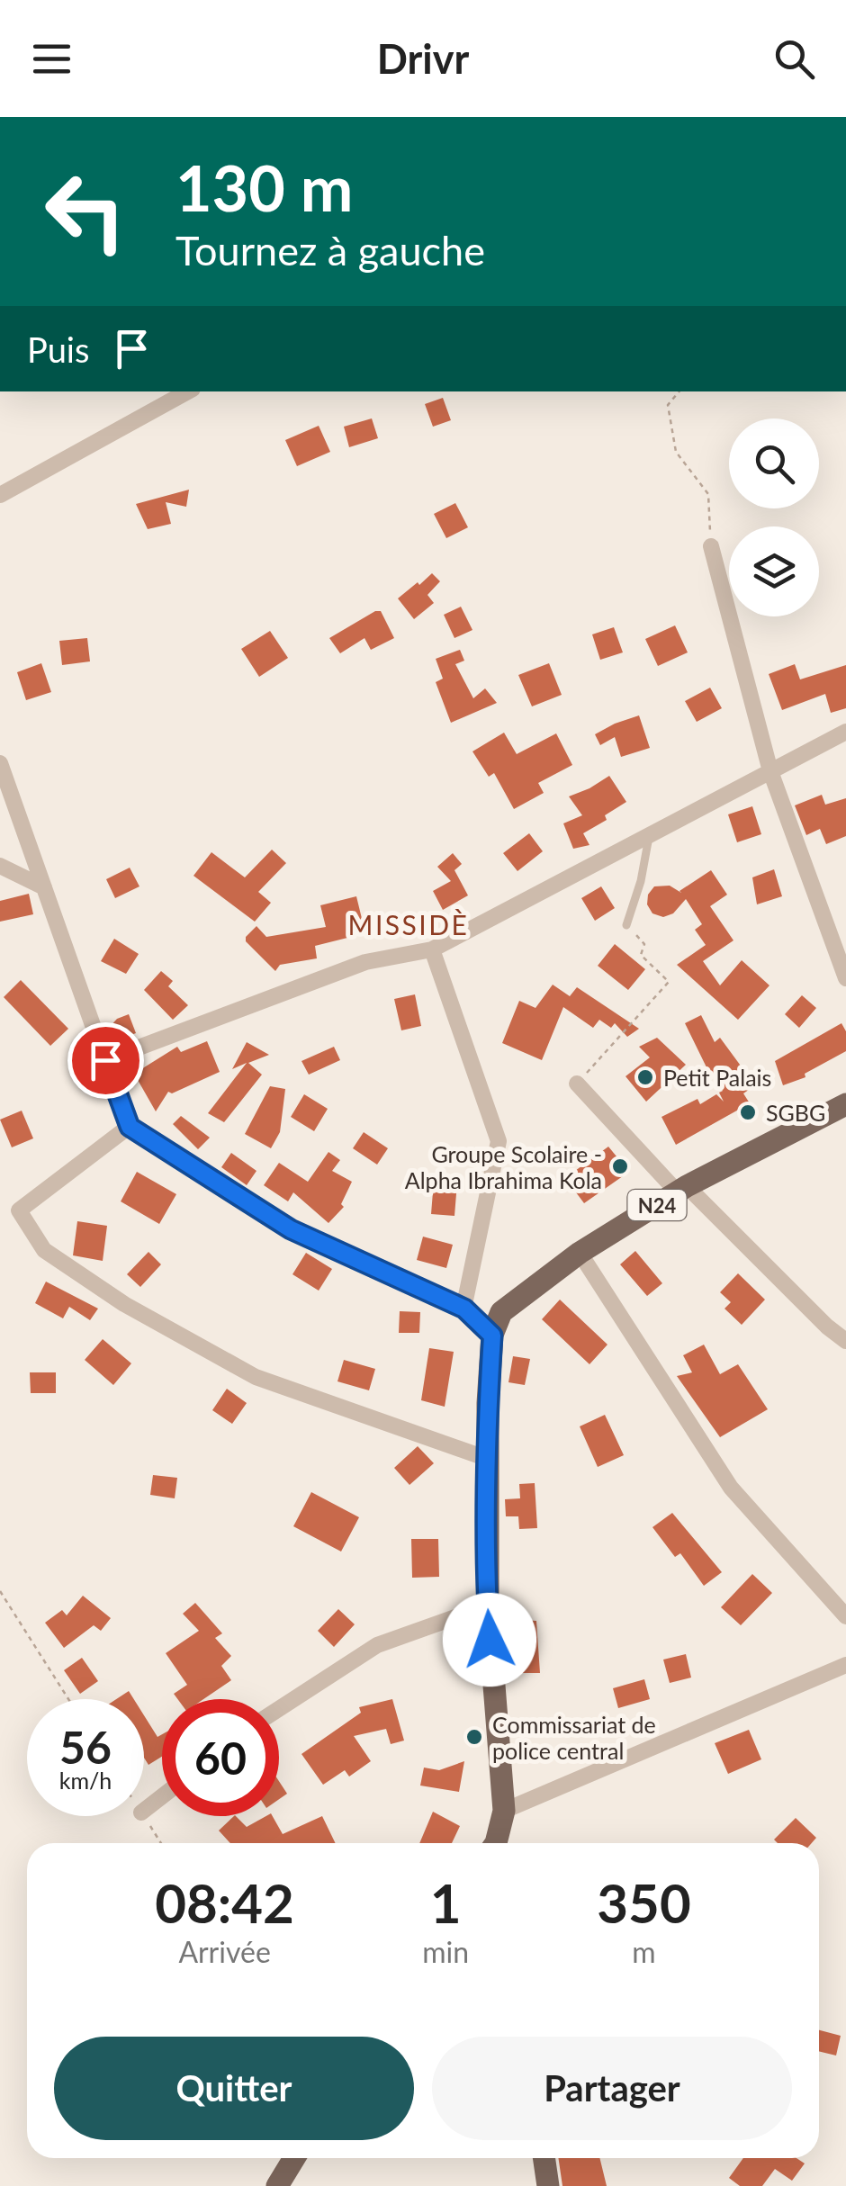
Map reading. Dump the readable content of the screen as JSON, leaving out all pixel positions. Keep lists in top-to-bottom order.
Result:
{
  "streets": {
    "main road": ["N24"]
  },
  "districts": ["MISSIDÈ"],
  "places": [
    "Petit Palais",
    "SGBG",
    "Groupe Scolaire - Alpha Ibrahima Kola",
    "Commissariat de police central"
  ],
  "page": {
    "header": "Drivr",
    "turn": ["130 m", "Tournez à gauche"],
    "then": "Puis",
    "speed": "56 km/h",
    "limit": "60",
    "eta": [
      "08:42",
      "Arrivée",
      "1",
      "min",
      "350",
      "m"
    ],
    "buttons": ["Quitter", "Partager"]
  }
}
